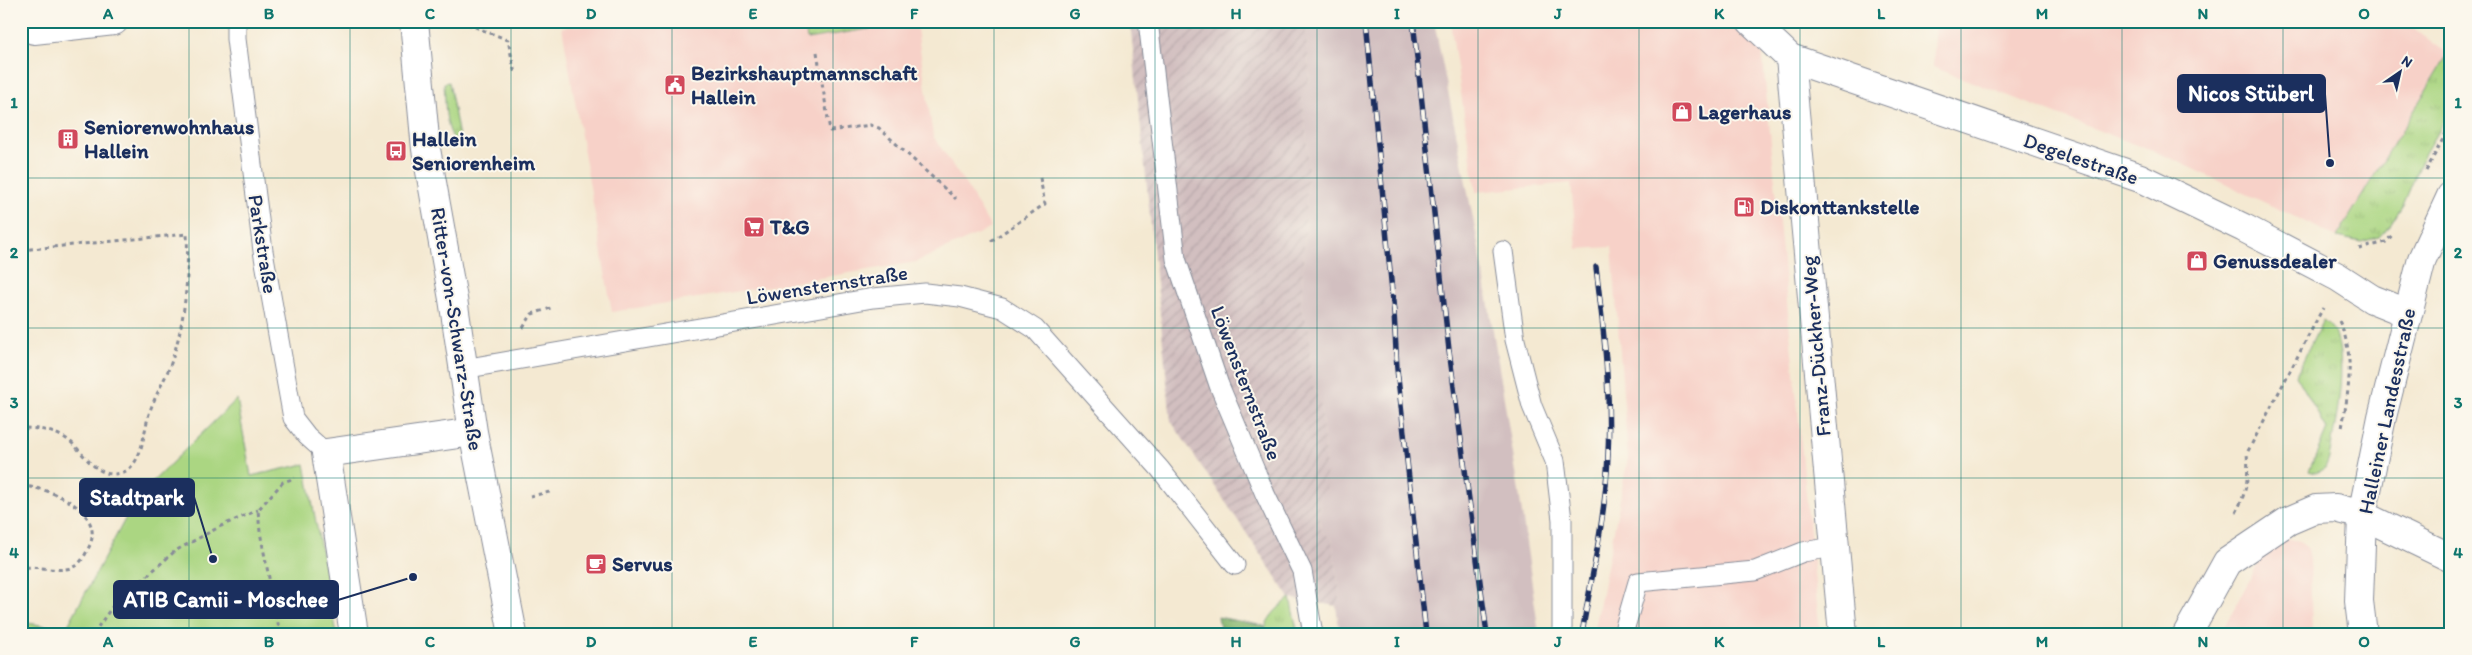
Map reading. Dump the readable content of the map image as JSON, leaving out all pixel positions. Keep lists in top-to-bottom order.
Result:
{
  "streets": {
    "street": [
      "Degelestraße",
      "Ritter-von-Schwarz-Straße",
      "Franz-Dückher-Weg",
      "Halleiner Landesstraße"
    ],
    "lane": ["Parkstraße", "Löwensternstraße"]
  },
  "crossings": [
    ["Degelestraße", "Franz-Dückher-Weg"],
    ["Degelestraße", "Halleiner Landesstraße"],
    ["Löwensternstraße", "Ritter-von-Schwarz-Straße"]
  ],
  "places": {
    "public building": ["Bezirkshauptmannschaft Hallein"],
    "shop": ["Lagerhaus", "Genussdealer"],
    "building": ["Seniorenwohnhaus Hallein"],
    "bus stop": ["Hallein Seniorenheim"],
    "other": ["Nicos Stüberl", "Stadtpark", "ATIB Camii - Moschee"],
    "fuel station": ["Diskonttankstelle"],
    "supermarket": ["T&G"],
    "cafe": ["Servus"]
  },
  "north": "top right",
  "grid": {
    "columns": [
      "A",
      "B",
      "C",
      "D",
      "E",
      "F",
      "G",
      "H",
      "I",
      "J",
      "K",
      "L",
      "M",
      "N",
      "O"
    ],
    "rows": [
      "1",
      "2",
      "3",
      "4"
    ]
  }
}
